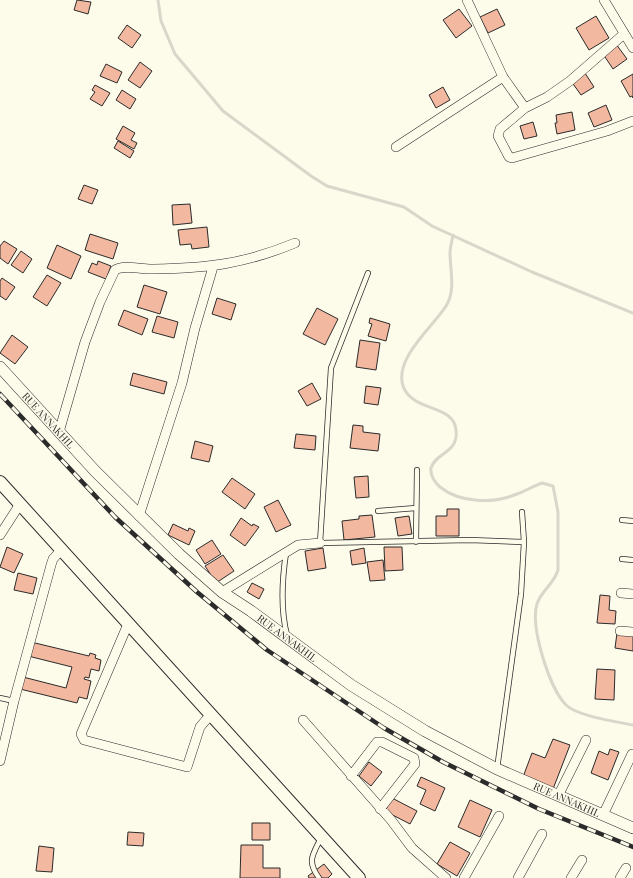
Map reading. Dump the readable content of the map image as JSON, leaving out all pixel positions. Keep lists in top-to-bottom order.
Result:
{
  "streets": {
    "street": ["RUE ANNAKHIL"]
  }
}
